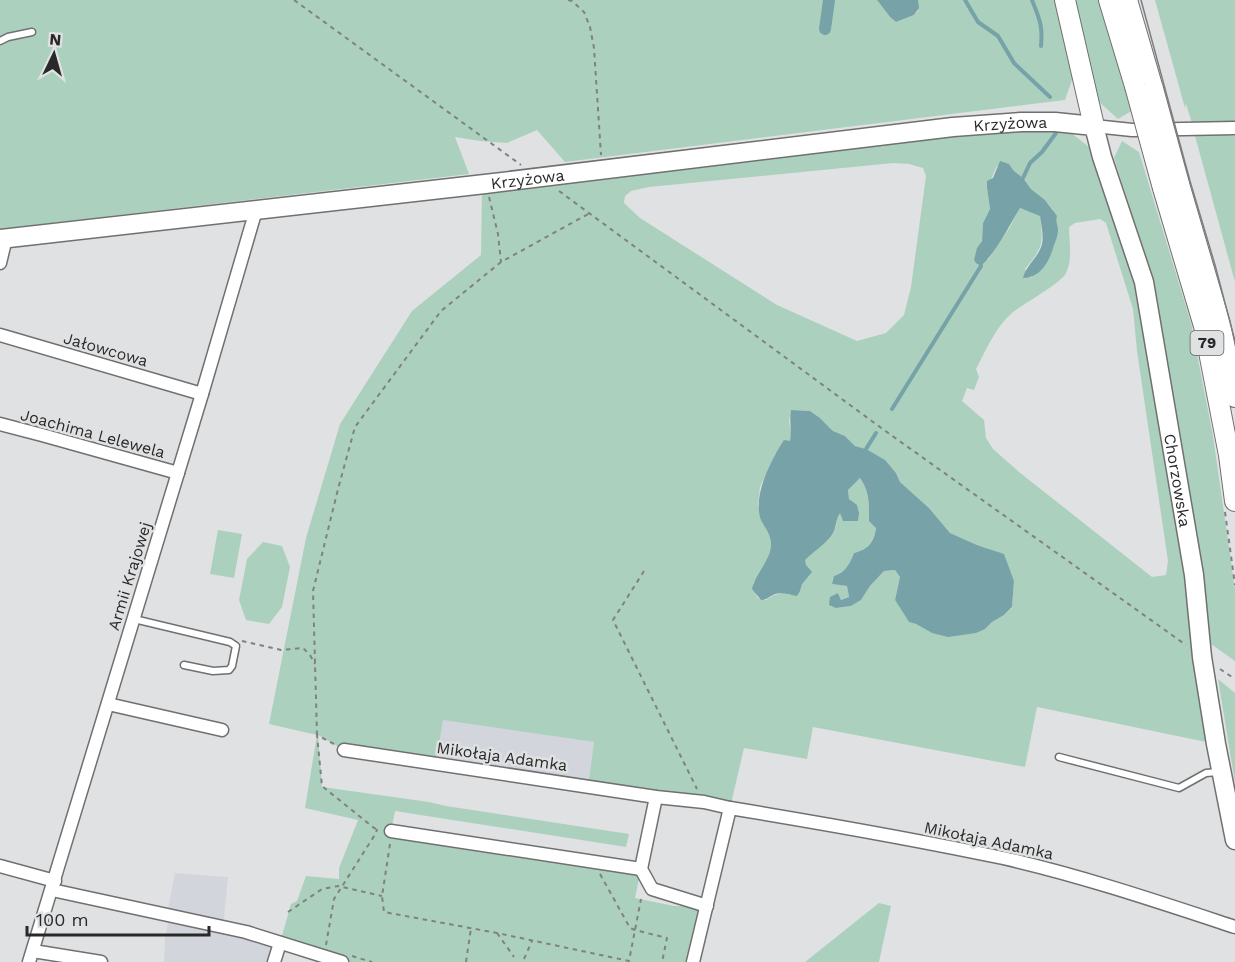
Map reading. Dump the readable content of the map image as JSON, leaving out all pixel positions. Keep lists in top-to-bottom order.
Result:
{
  "streets": {
    "main road": ["79"],
    "street": [
      "Krzyżowa",
      "Jałowcowa",
      "Joachima Lelewela",
      "Chorzowska",
      "Armii Krajowej",
      "Mikołaja Adamka"
    ]
  },
  "crossings": [
    ["Krzyżowa", "Chorzowska"],
    ["Krzyżowa", "Armii Krajowej"],
    ["Jałowcowa", "Armii Krajowej"],
    ["Joachima Lelewela", "Armii Krajowej"]
  ],
  "scale_bar": "100 m",
  "north": "top"
}
